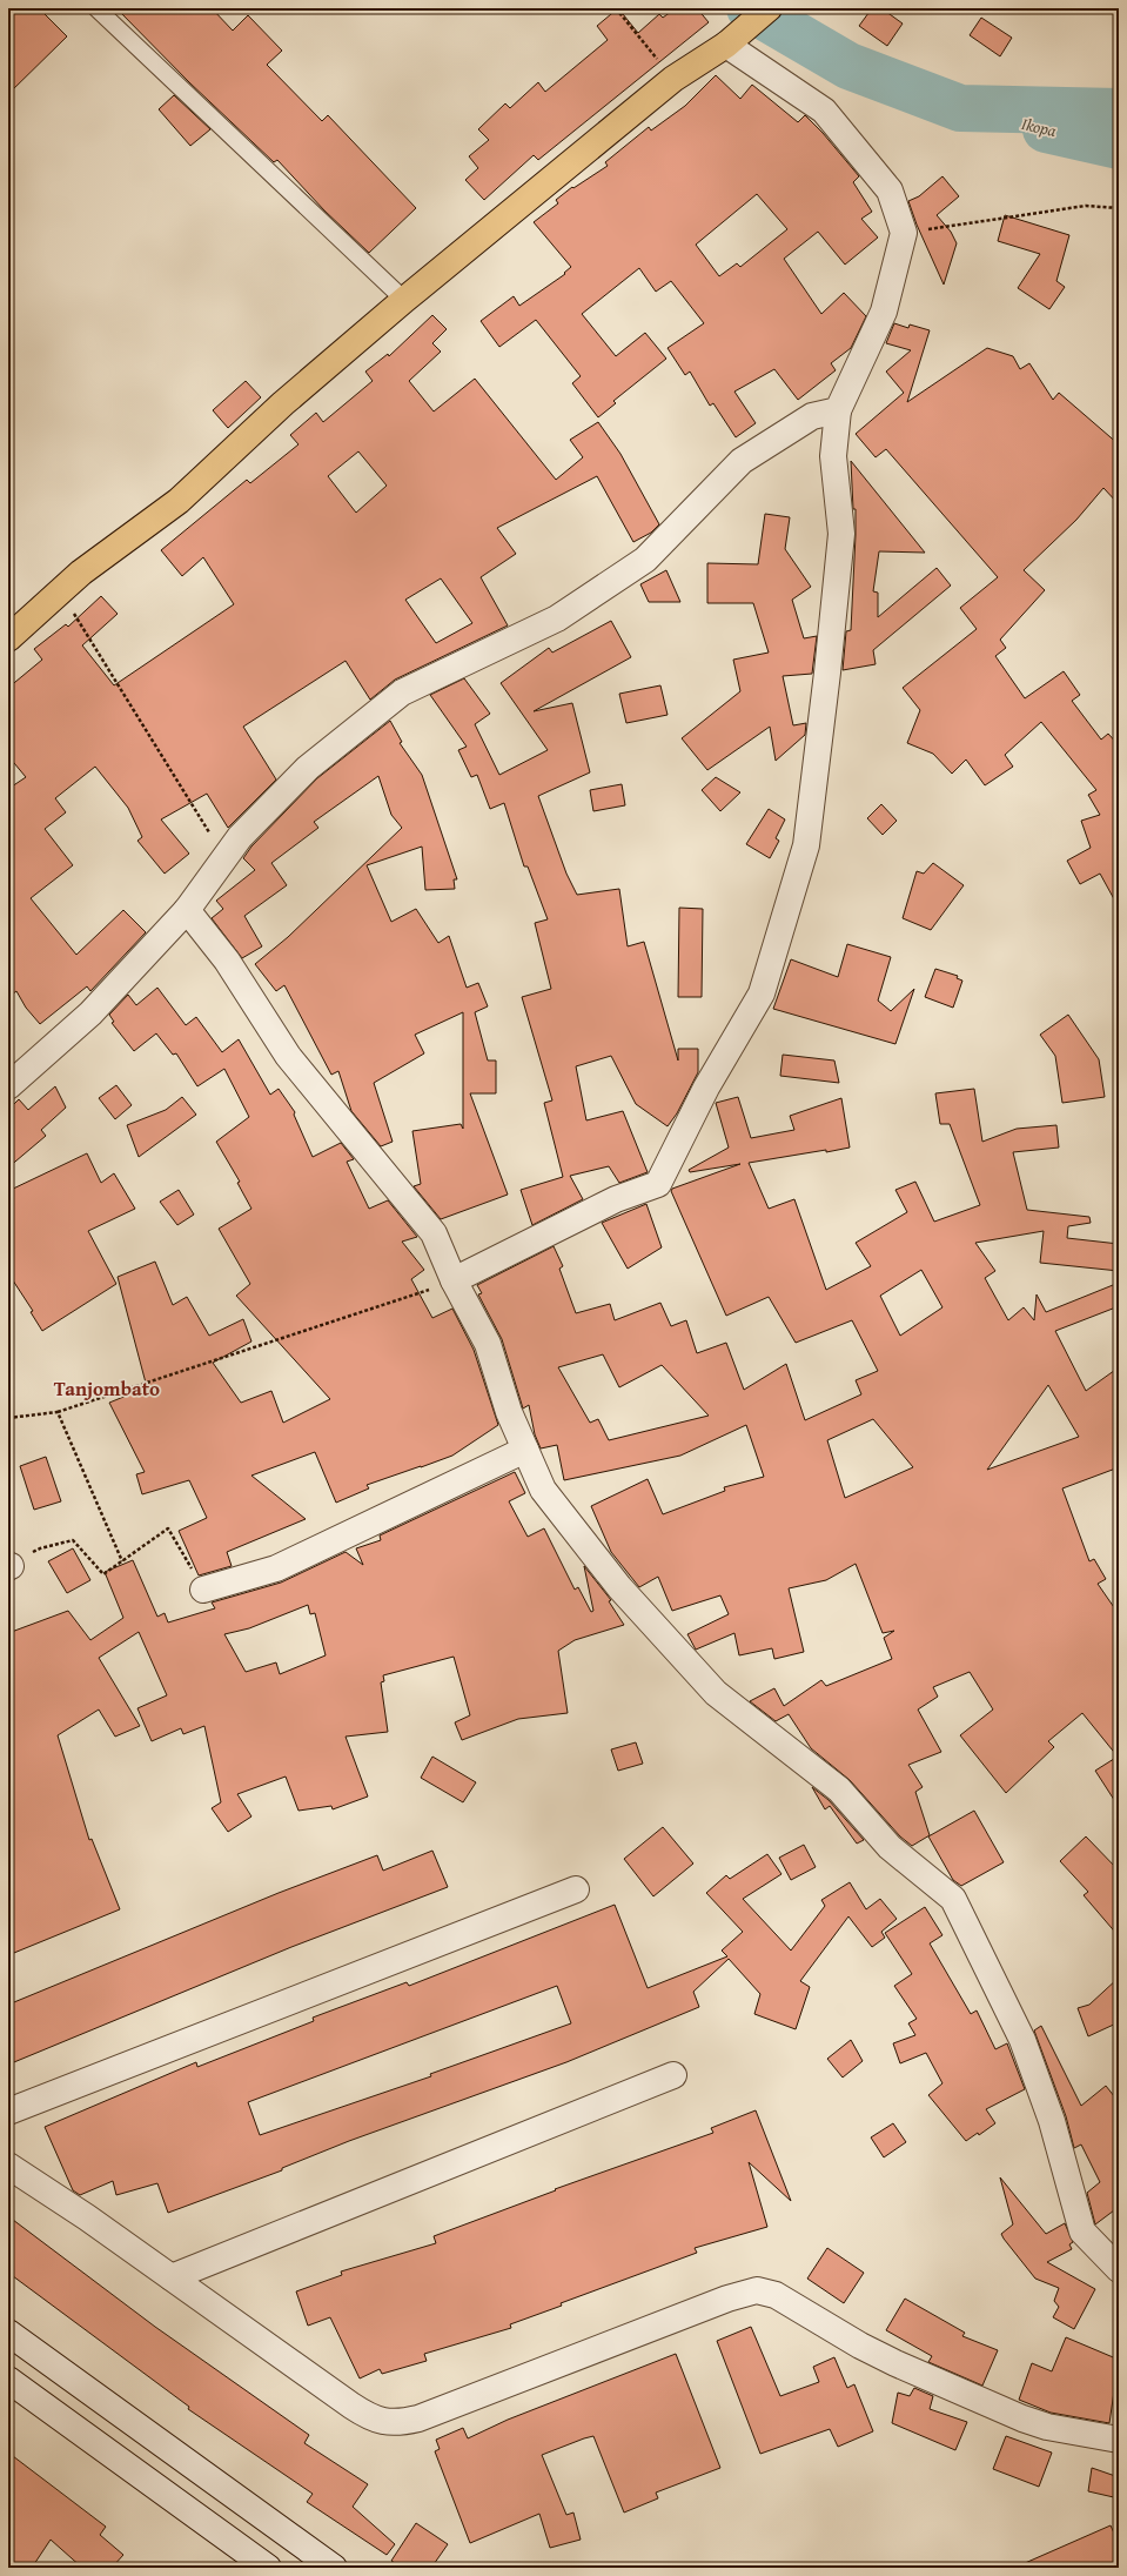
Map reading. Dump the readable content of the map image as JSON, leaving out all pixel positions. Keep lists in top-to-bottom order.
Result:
{
  "districts": ["Tanjombato"],
  "water": ["Ikopa"]
}
